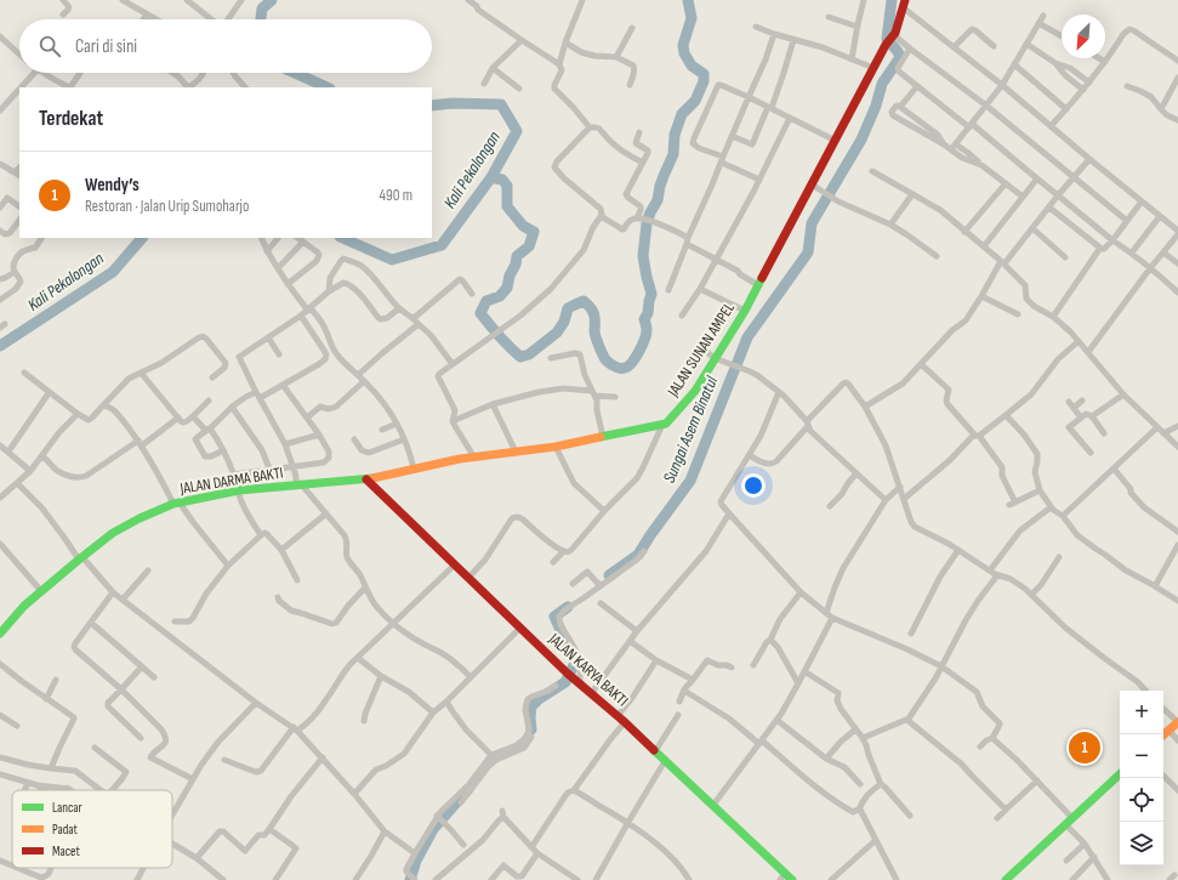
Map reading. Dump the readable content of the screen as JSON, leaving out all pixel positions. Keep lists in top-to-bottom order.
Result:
{
  "streets": {
    "street": ["JALAN SUNAN AMPEL", "JALAN DARMA BAKTI", "JALAN KARYA BAKTI"]
  },
  "crossings": [
    ["JALAN DARMA BAKTI", "JALAN KARYA BAKTI"]
  ],
  "water": ["Kali Pekalongan", "Sungai Asem Binatul"],
  "legend": ["Lancar", "Padat", "Macet"],
  "north": "bottom left",
  "page": {
    "search": "Cari di sini",
    "heading": "Terdekat",
    "list": [
      {
        "mark": "1",
        "name": "Wendy’s",
        "note": "Restoran · Jalan Urip Sumoharjo",
        "value": "490 m"
      }
    ],
    "map_buttons": ["+", "−"],
    "pins": "1"
  }
}
